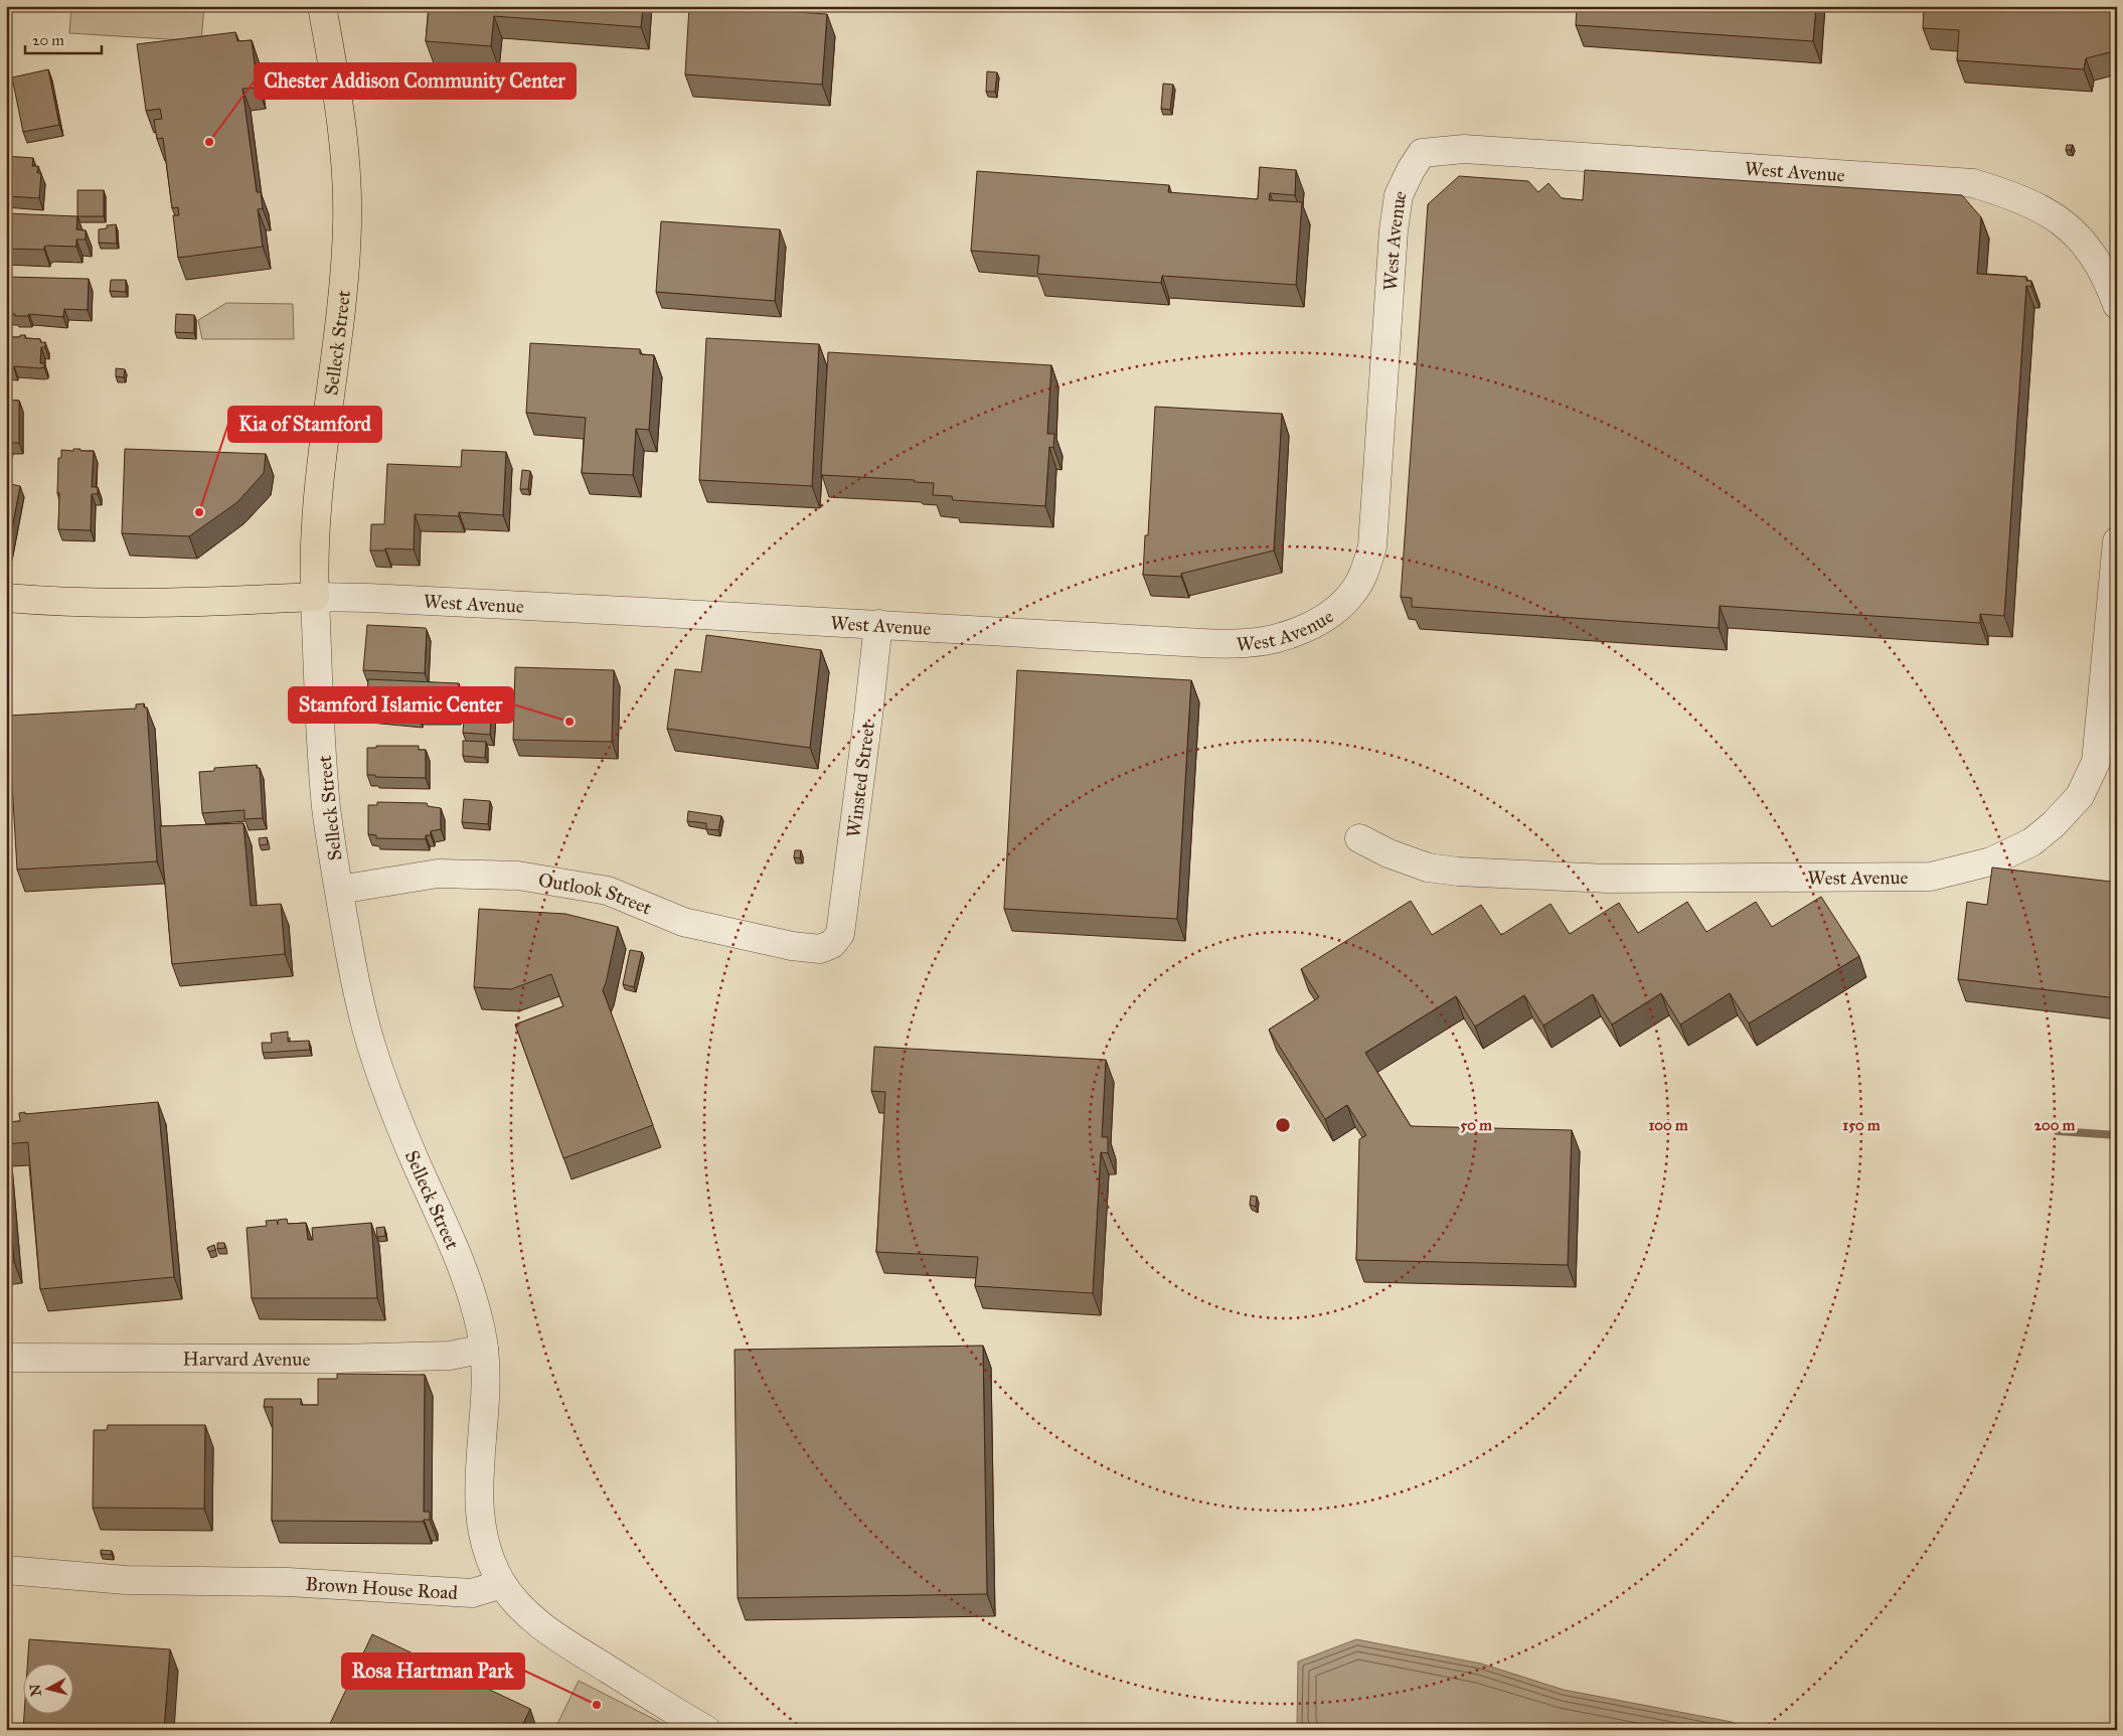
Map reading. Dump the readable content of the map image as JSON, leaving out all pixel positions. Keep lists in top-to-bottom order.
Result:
{
  "streets": {
    "main road": ["West Avenue", "Selleck Street"],
    "street": [
      "Winsted Street",
      "Outlook Street",
      "Harvard Avenue",
      "Brown House Road"
    ]
  },
  "crossings": [
    ["West Avenue", "Selleck Street"],
    ["West Avenue", "Winsted Street"],
    ["Selleck Street", "Outlook Street"],
    ["Selleck Street", "Harvard Avenue"],
    ["Selleck Street", "Brown House Road"],
    ["Winsted Street", "Outlook Street"]
  ],
  "places": [
    "Chester Addison Community Center",
    "Kia of Stamford",
    "Stamford Islamic Center",
    "Rosa Hartman Park"
  ],
  "scale_bar": "20 m",
  "north": "left",
  "rings": [
    "50 m",
    "100 m",
    "150 m",
    "200 m"
  ]
}
